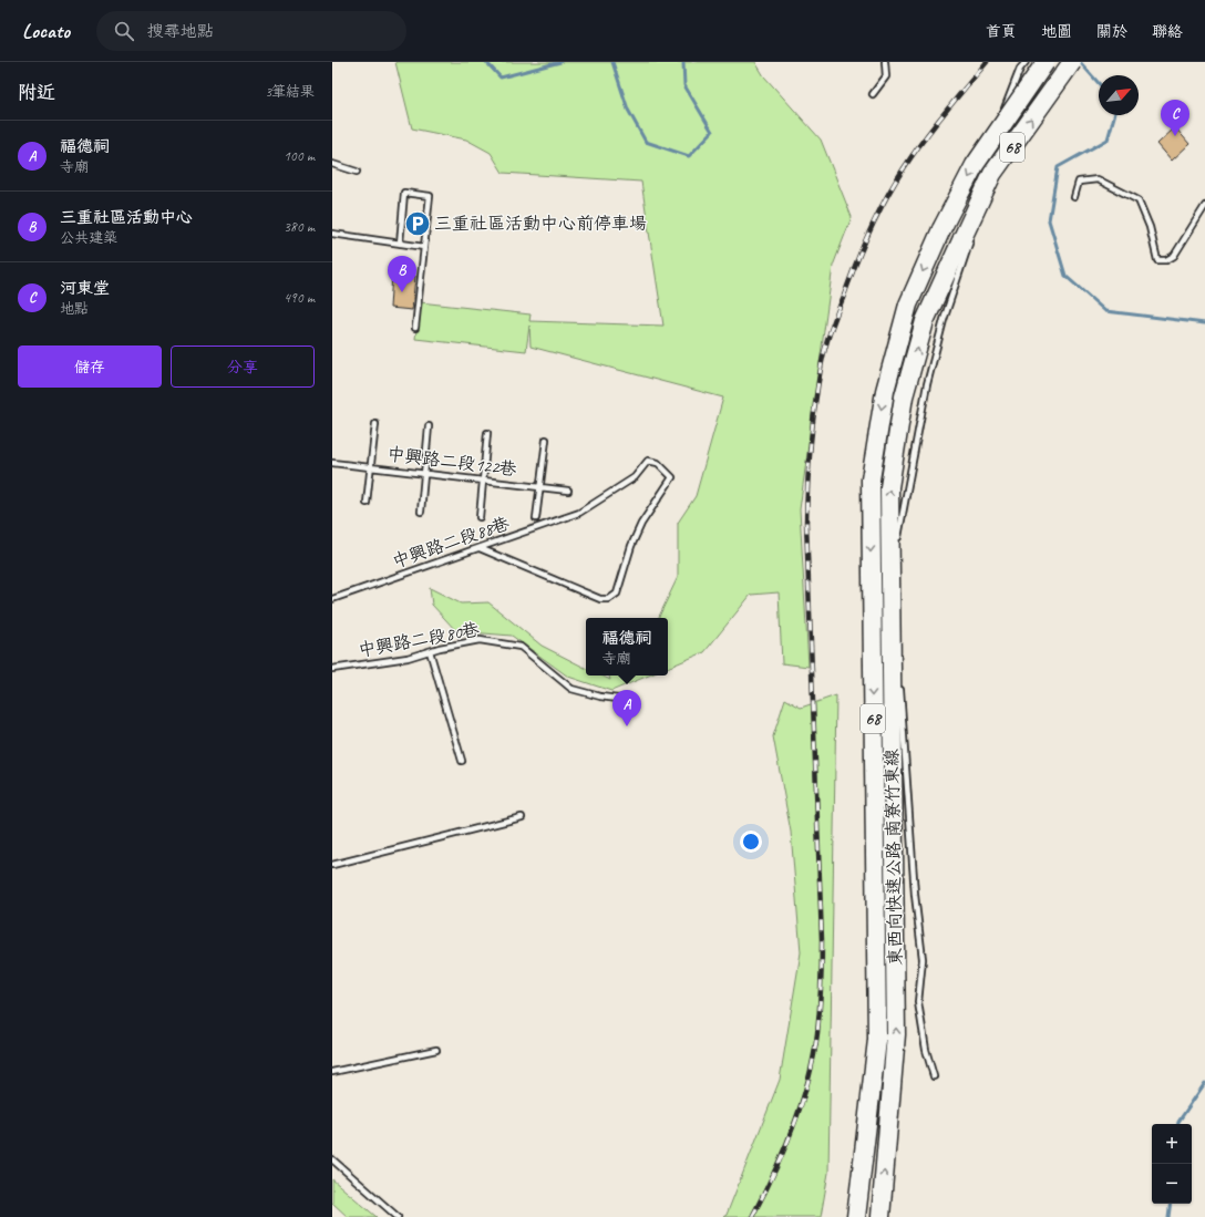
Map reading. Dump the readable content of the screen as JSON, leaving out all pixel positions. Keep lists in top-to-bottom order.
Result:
{
  "streets": {
    "highway": ["68", "東西向快速公路 南寮竹東線"],
    "lane": ["中興路二段122巷", "中興路二段88巷", "中興路二段80巷"]
  },
  "places": {
    "parking": ["三重社區活動中心前停車場"]
  },
  "north": "top right",
  "page": {
    "header": "Locato",
    "search": "搜尋地點",
    "nav": [
      "首頁",
      "地圖",
      "關於",
      "聯絡"
    ],
    "heading": ["附近", "3筆結果"],
    "pins": ["C", "B", "A"],
    "list": [
      {
        "mark": "A",
        "name": "福德祠",
        "note": "寺廟",
        "value": "100 m"
      },
      {
        "mark": "B",
        "name": "三重社區活動中心",
        "note": "公共建築",
        "value": "380 m"
      },
      {
        "mark": "C",
        "name": "河東堂",
        "note": "地點",
        "value": "490 m"
      }
    ],
    "buttons": ["儲存", "分享"],
    "popup": ["福德祠", "寺廟"],
    "map_buttons": ["+", "−"]
  }
}
